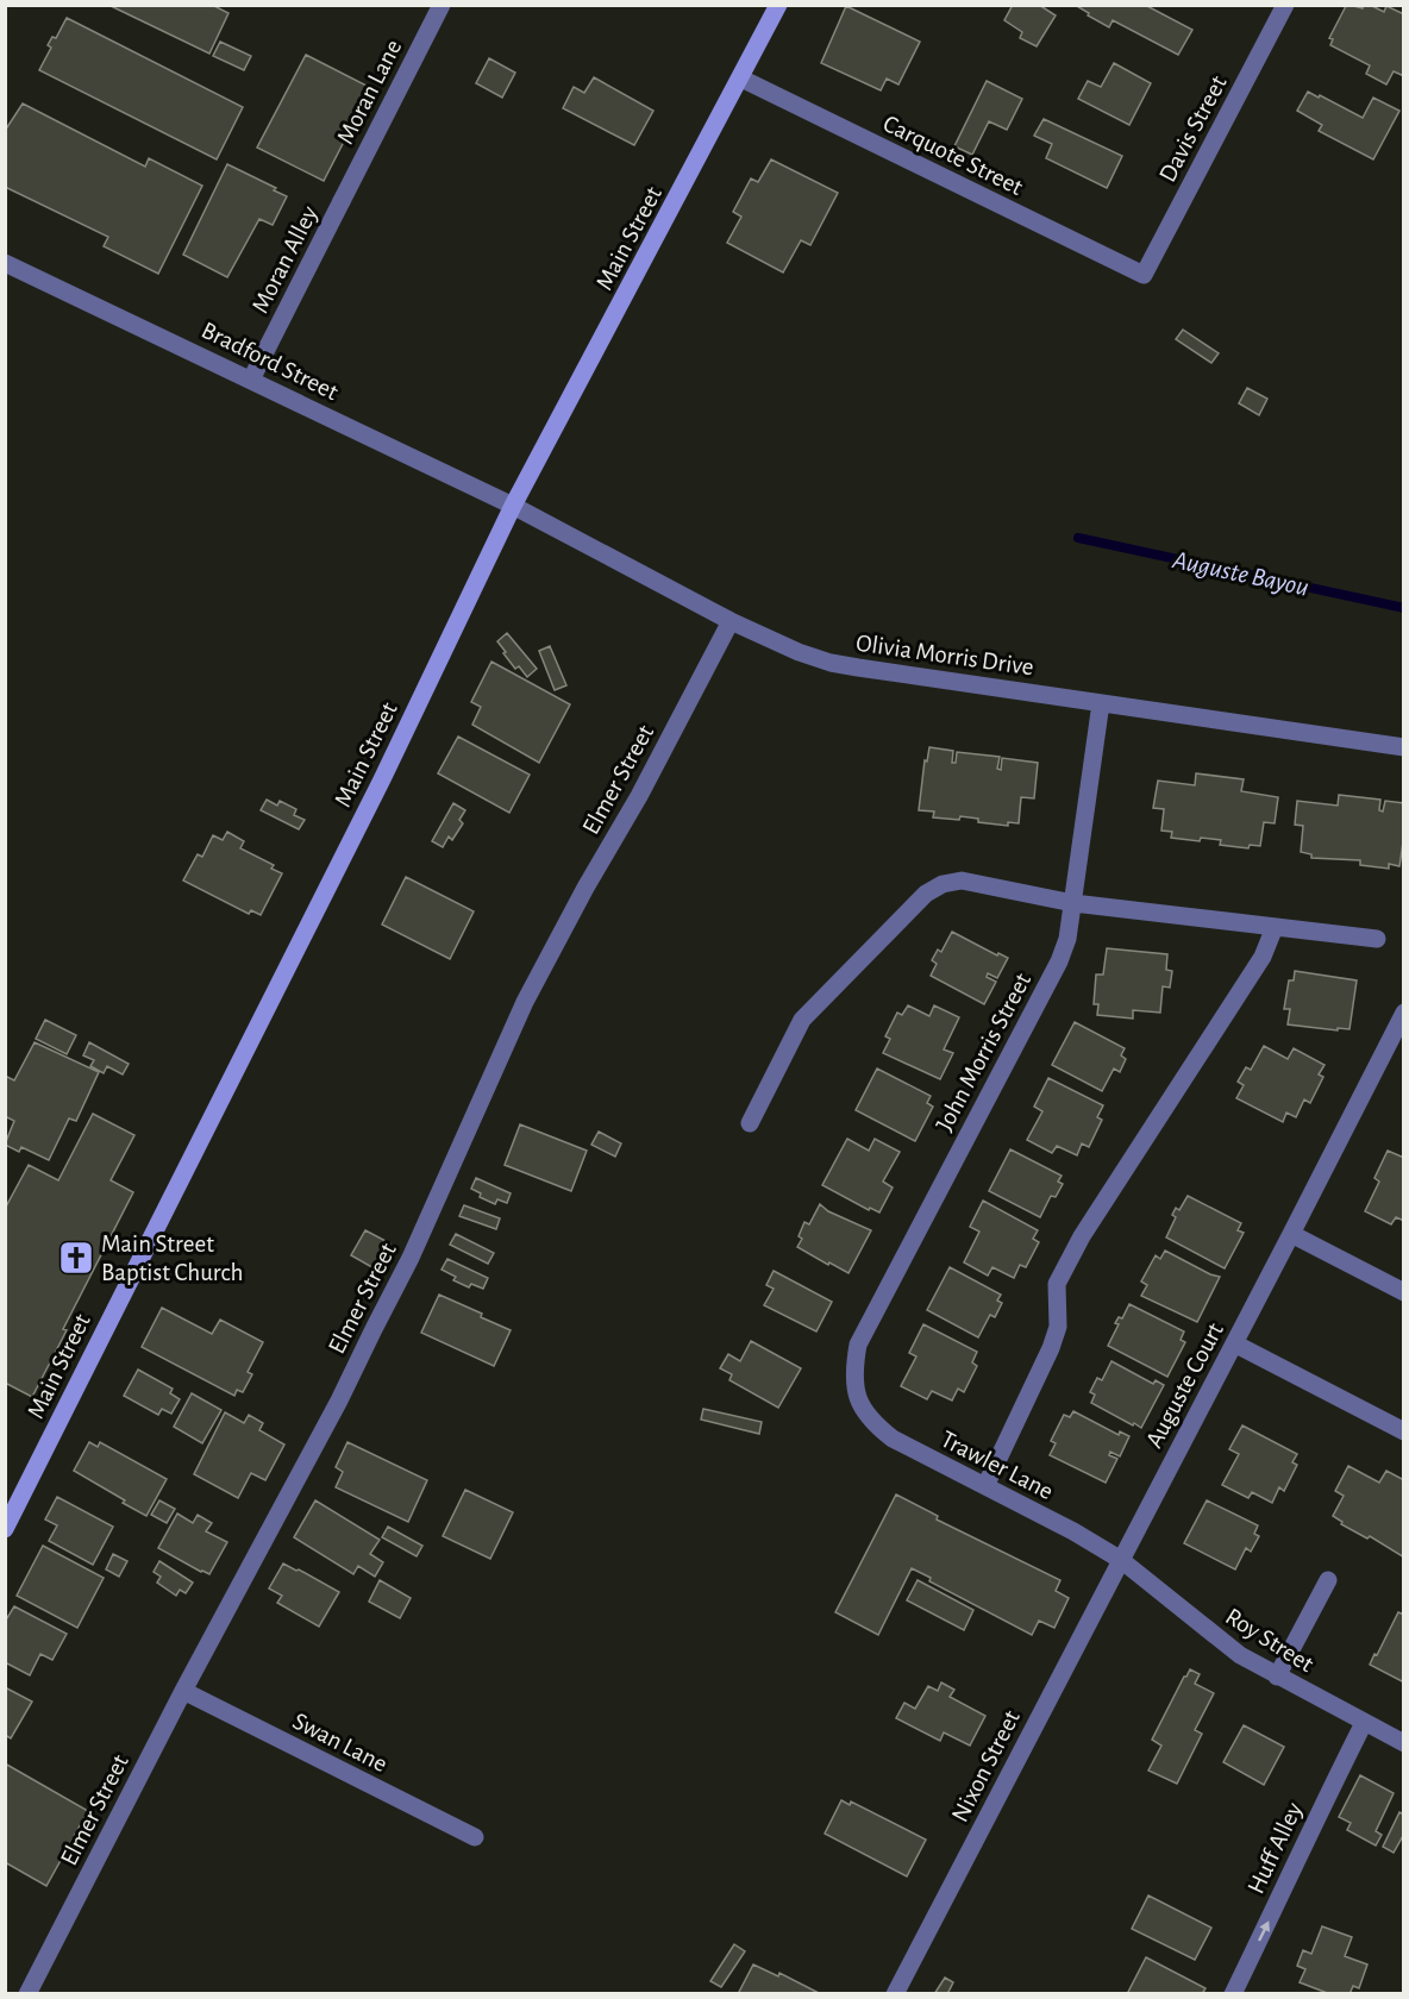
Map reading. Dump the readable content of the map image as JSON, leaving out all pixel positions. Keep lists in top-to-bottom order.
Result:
{
  "streets": {
    "street": [
      "Moran Lane",
      "Davis Street",
      "Carquote Street",
      "Main Street",
      "Moran Alley",
      "Bradford Street",
      "Olivia Morris Drive",
      "Elmer Street",
      "John Morris Street",
      "Auguste Court",
      "Trawler Lane",
      "Roy Street",
      "Swan Lane",
      "Nixon Street",
      "Huff Alley"
    ]
  },
  "crossings": [
    ["Moran Lane", "Moran Alley"],
    ["Davis Street", "Carquote Street"],
    ["Carquote Street", "Main Street"],
    ["Main Street", "Bradford Street"],
    ["Main Street", "Olivia Morris Drive"],
    ["Moran Alley", "Bradford Street"],
    ["Bradford Street", "Olivia Morris Drive"],
    ["Olivia Morris Drive", "Elmer Street"],
    ["Olivia Morris Drive", "John Morris Street"],
    ["Elmer Street", "Swan Lane"],
    ["John Morris Street", "Trawler Lane"],
    ["Auguste Court", "Trawler Lane"],
    ["Auguste Court", "Roy Street"],
    ["Auguste Court", "Nixon Street"],
    ["Trawler Lane", "Roy Street"],
    ["Trawler Lane", "Nixon Street"],
    ["Roy Street", "Nixon Street"],
    ["Roy Street", "Huff Alley"]
  ],
  "one_way": ["Huff Alley"],
  "water": ["Auguste Bayou"],
  "places": {
    "church": ["Main Street Baptist Church"]
  }
}
